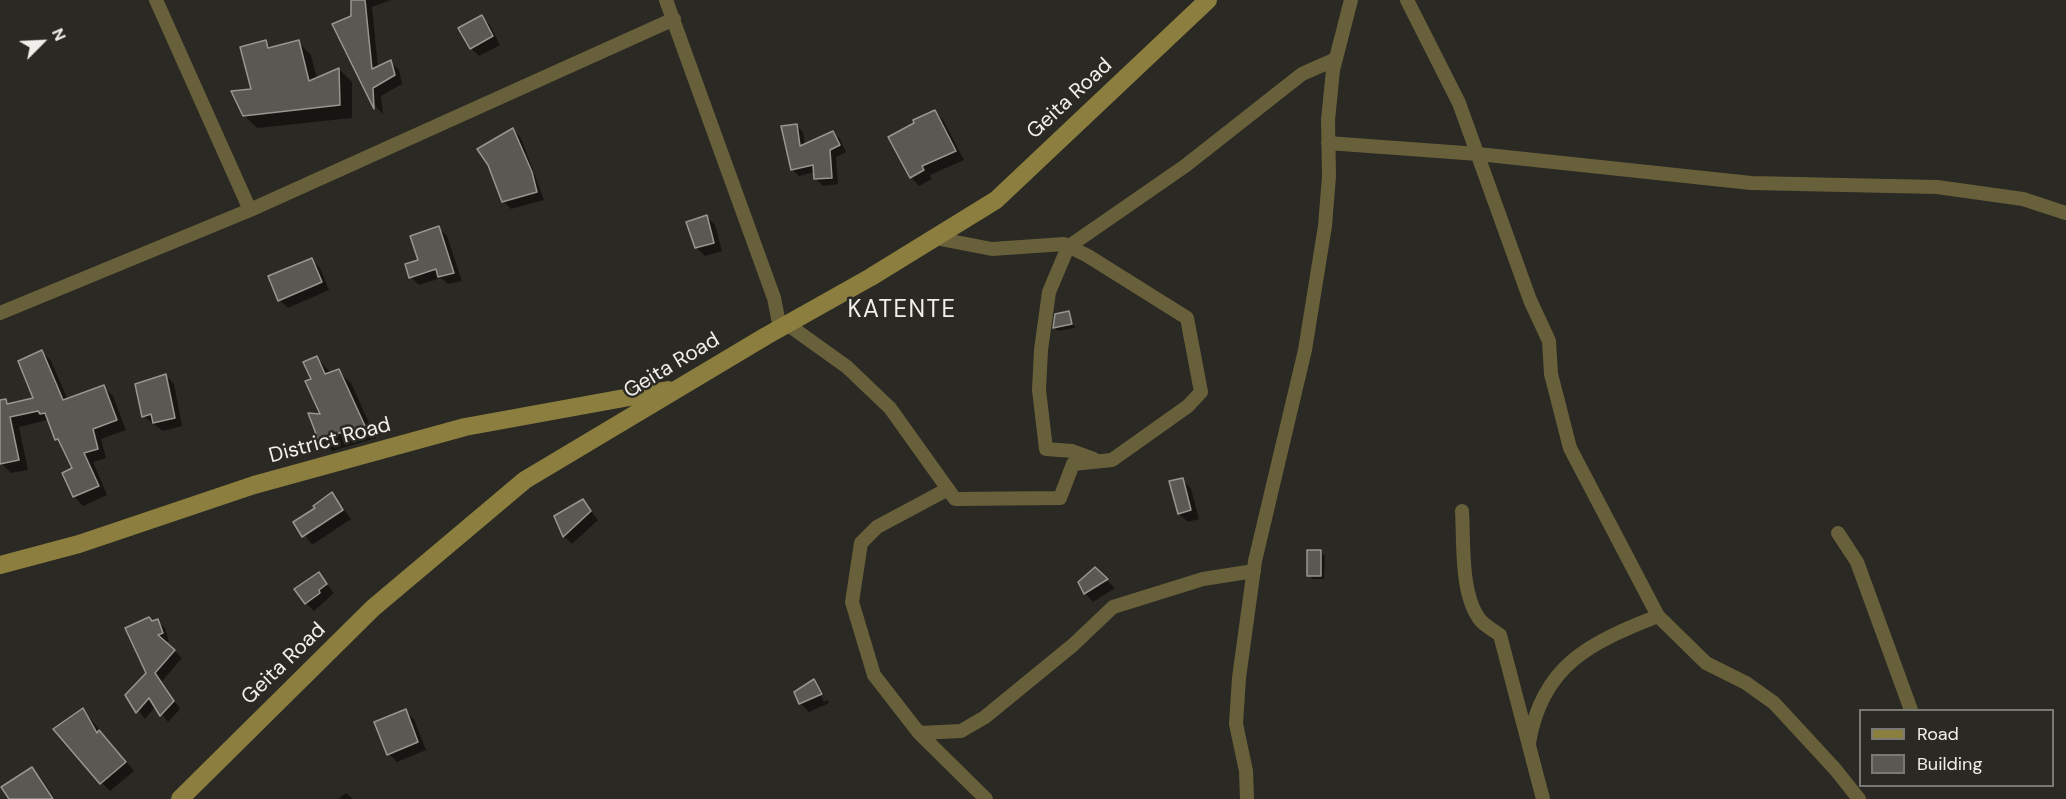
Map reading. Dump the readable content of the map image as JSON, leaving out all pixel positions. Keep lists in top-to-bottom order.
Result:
{
  "streets": {
    "main road": ["Geita Road", "District Road"]
  },
  "crossings": [
    ["Geita Road", "District Road"]
  ],
  "districts": ["KATENTE"],
  "legend": ["Road", "Building"],
  "north": "top right"
}
